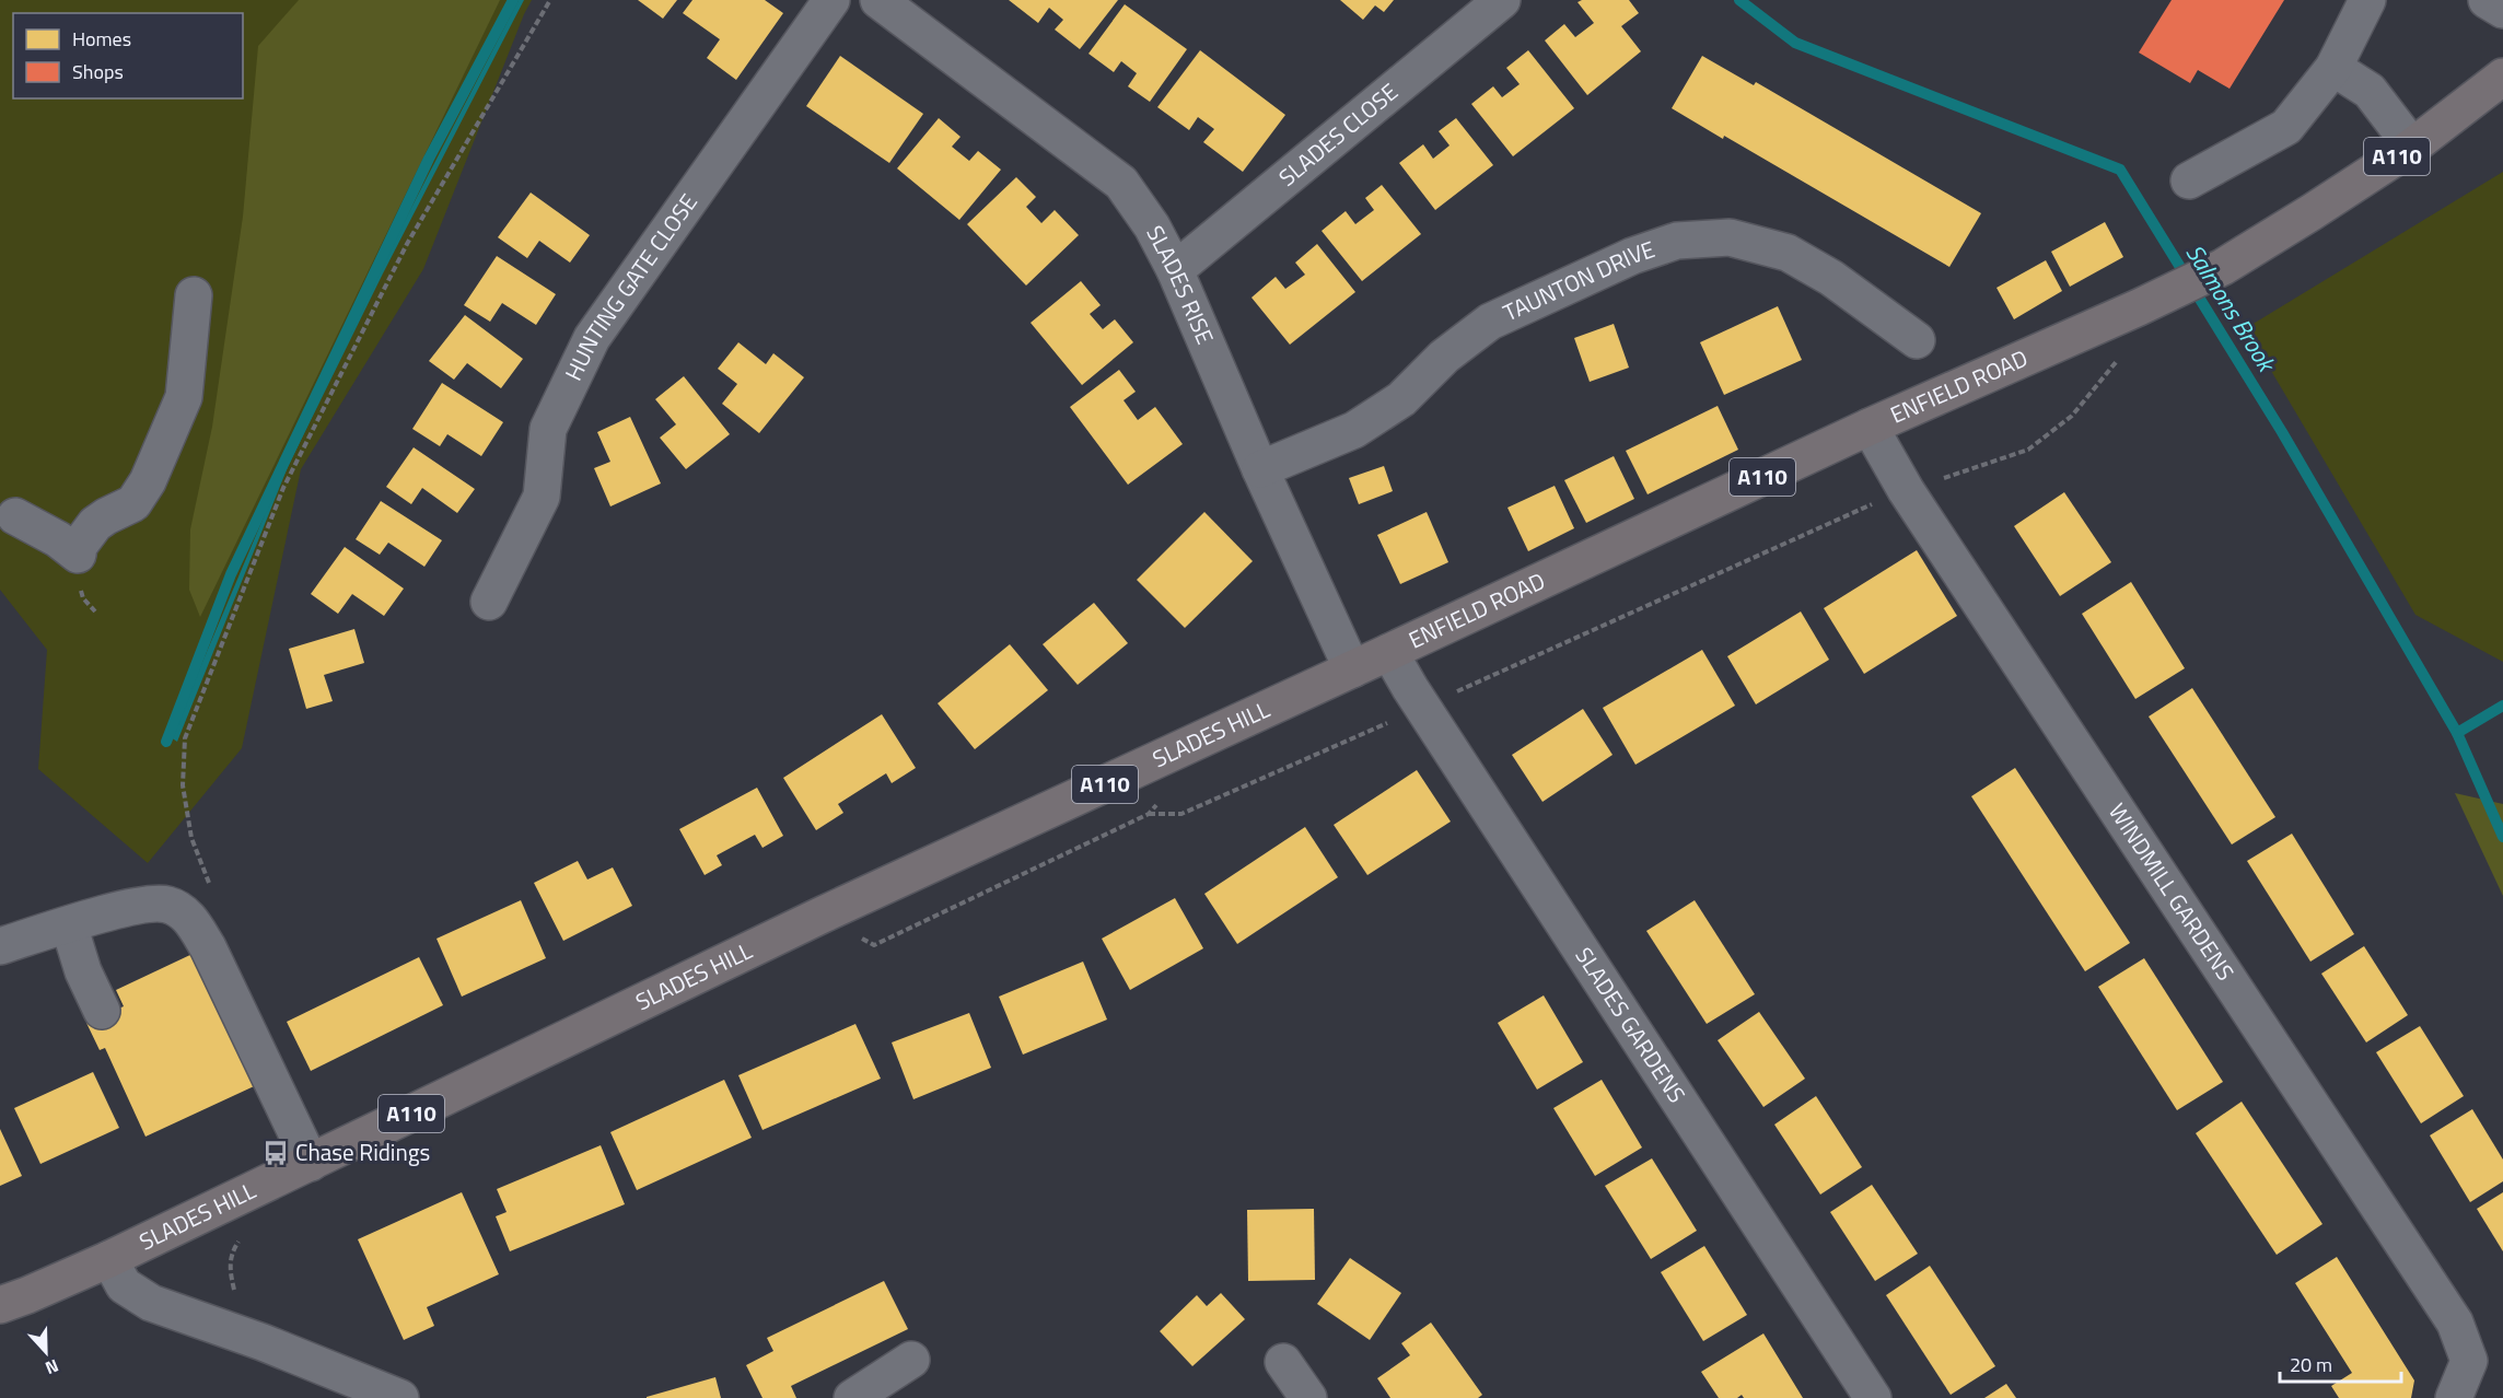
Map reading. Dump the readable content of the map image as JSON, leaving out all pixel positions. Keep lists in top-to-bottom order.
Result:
{
  "streets": {
    "main road": ["A110", "ENFIELD ROAD", "SLADES HILL"],
    "street": [
      "SLADES CLOSE",
      "TAUNTON DRIVE",
      "SLADES RISE",
      "HUNTING GATE CLOSE",
      "WINDMILL GARDENS",
      "SLADES GARDENS"
    ]
  },
  "crossings": [
    ["SLADES CLOSE", "SLADES RISE"],
    ["TAUNTON DRIVE", "SLADES RISE"],
    ["SLADES RISE", "SLADES HILL"],
    ["ENFIELD ROAD", "SLADES HILL"],
    ["ENFIELD ROAD", "WINDMILL GARDENS"],
    ["ENFIELD ROAD", "SLADES GARDENS"],
    ["SLADES HILL", "SLADES GARDENS"]
  ],
  "water": ["Salmons Brook"],
  "places": {
    "bus stop": ["Chase Ridings"]
  },
  "legend": ["Homes", "Shops"],
  "scale_bar": "20 m",
  "north": "bottom"
}
